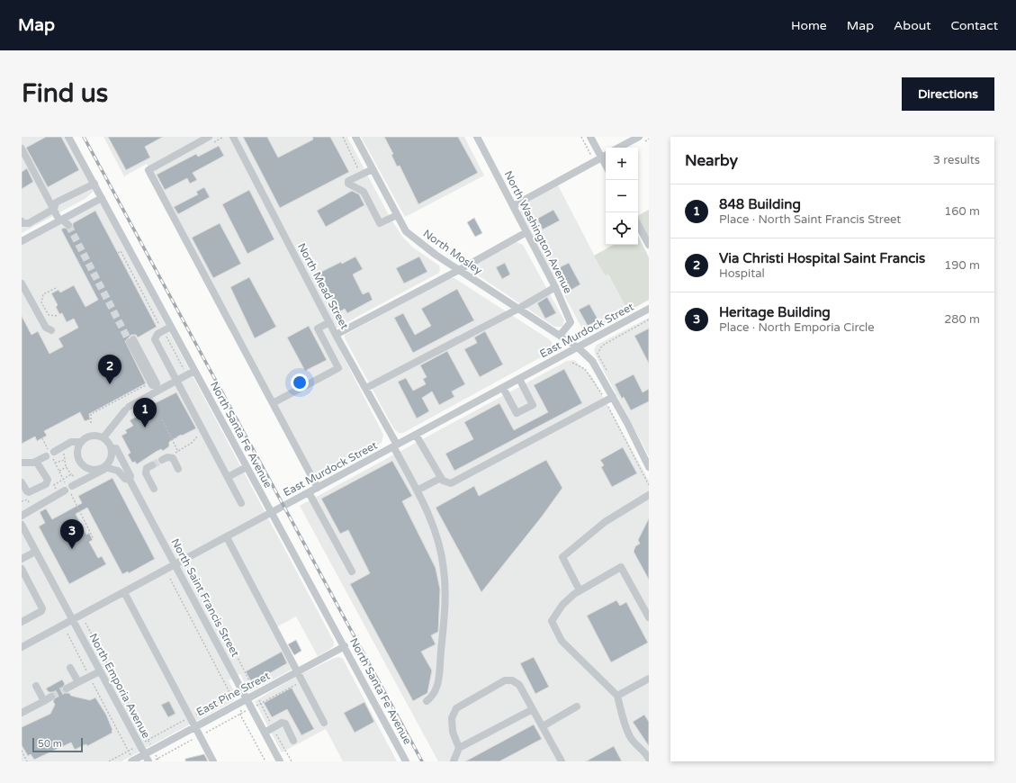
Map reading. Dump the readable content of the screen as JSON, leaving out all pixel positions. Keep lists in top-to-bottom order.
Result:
{
  "streets": {
    "street": [
      "North Washington Avenue",
      "North Mosley",
      "North Mead Street",
      "East Murdock Street",
      "North Santa Fe Avenue",
      "North Saint Francis Street",
      "North Emporia Avenue",
      "East Pine Street"
    ]
  },
  "crossings": [
    ["North Washington Avenue", "North Mosley"],
    ["North Mosley", "East Murdock Street"],
    ["North Mead Street", "East Murdock Street"],
    ["East Murdock Street", "North Santa Fe Avenue"],
    ["East Murdock Street", "North Saint Francis Street"],
    ["East Murdock Street", "North Emporia Avenue"],
    ["North Santa Fe Avenue", "East Pine Street"],
    ["North Saint Francis Street", "East Pine Street"],
    ["North Emporia Avenue", "East Pine Street"]
  ],
  "scale_bar": "50 m",
  "page": {
    "header": "Map",
    "nav": [
      "Home",
      "Map",
      "About",
      "Contact"
    ],
    "buttons": "Directions",
    "title": "Find us",
    "heading": ["Nearby", "3 results"],
    "map_buttons": ["+", "−"],
    "list": [
      {
        "mark": "1",
        "name": "848 Building",
        "note": "Place · North Saint Francis Street",
        "value": "160 m"
      },
      {
        "mark": "2",
        "name": "Via Christi Hospital Saint Francis",
        "note": "Hospital",
        "value": "190 m"
      },
      {
        "mark": "3",
        "name": "Heritage Building",
        "note": "Place · North Emporia Circle",
        "value": "280 m"
      }
    ],
    "pins": ["2", "1", "3"],
    "scale": "50 m"
  }
}
